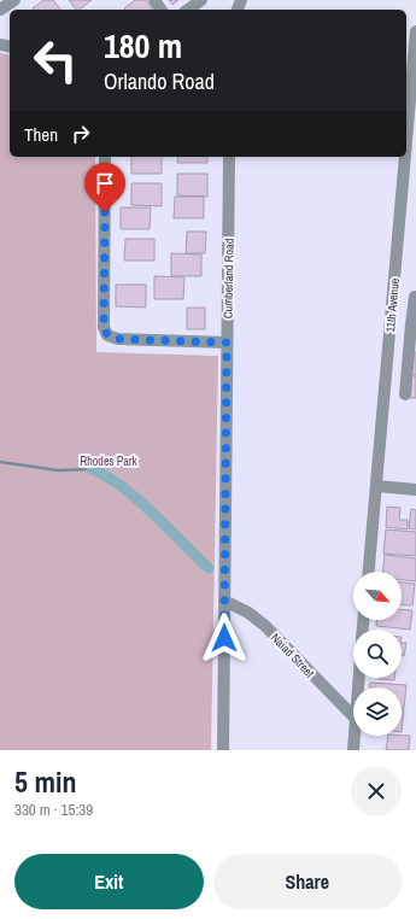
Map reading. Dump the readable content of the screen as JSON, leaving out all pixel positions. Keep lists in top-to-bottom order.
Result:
{
  "streets": {
    "street": ["Cumberland Road", "11th Avenue", "Naiad Street"]
  },
  "crossings": [
    ["Cumberland Road", "Naiad Street"]
  ],
  "parks": ["Rhodes Park"],
  "north": "bottom right",
  "page": {
    "turn": ["180 m", "Orlando Road"],
    "then": "Then",
    "heading": ["5 min", "330 m · 15:39"],
    "buttons": ["Exit", "Share"]
  }
}
